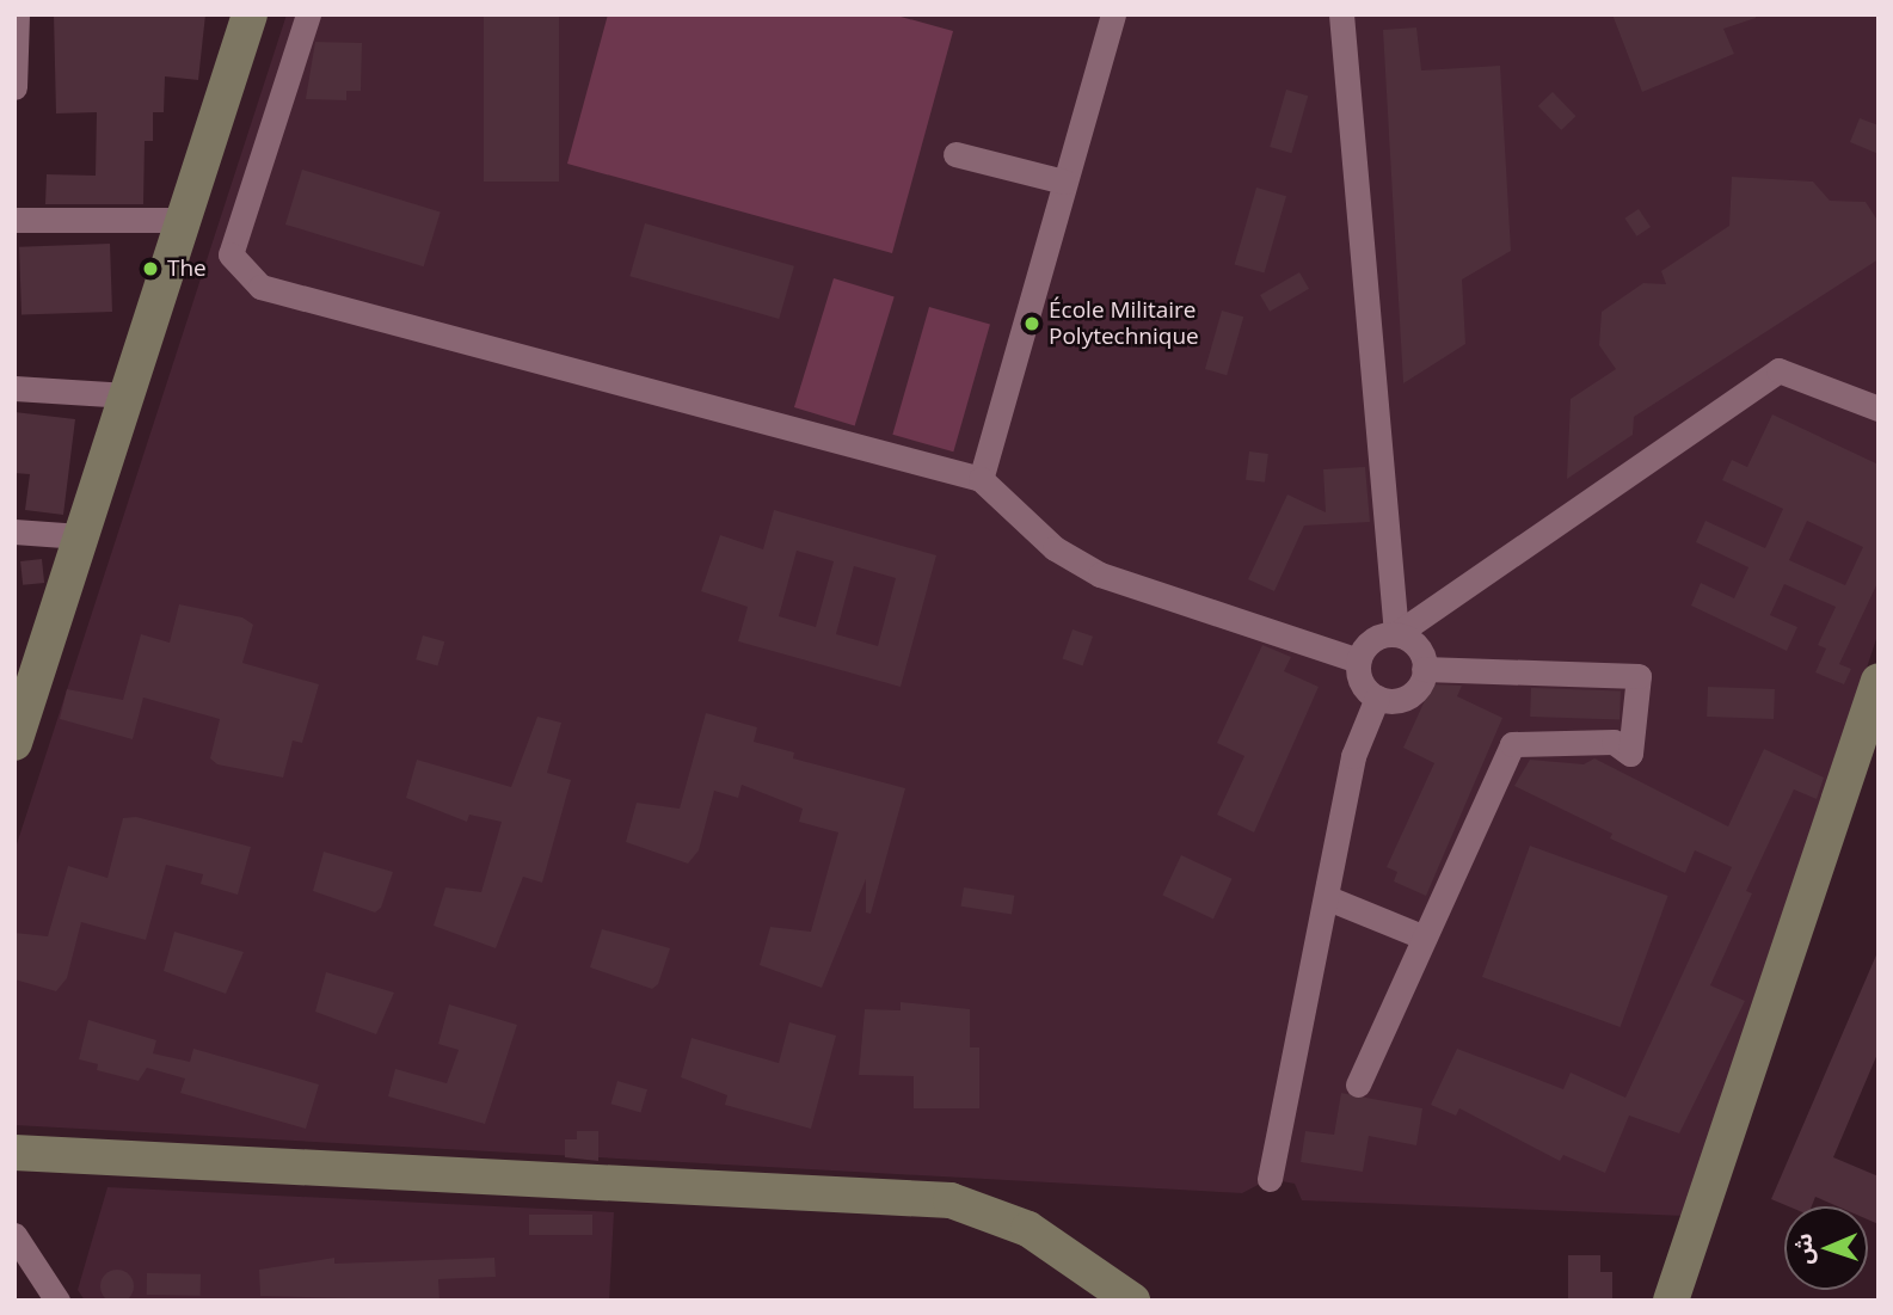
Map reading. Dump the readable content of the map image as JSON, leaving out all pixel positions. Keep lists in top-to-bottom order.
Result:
{
  "places": ["The", "École Militaire Polytechnique"],
  "north": "left"
}
